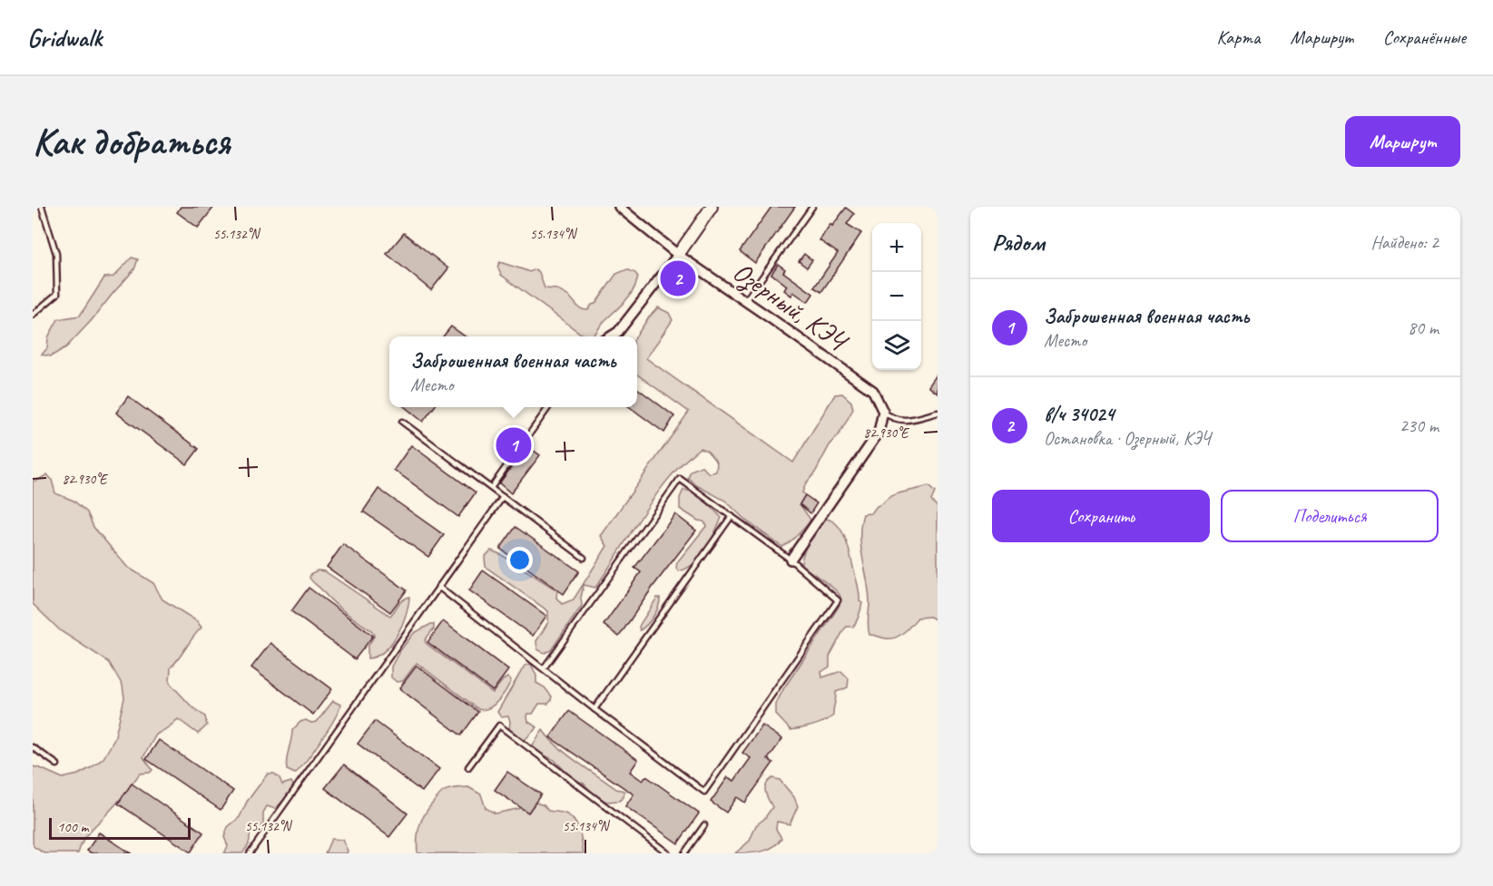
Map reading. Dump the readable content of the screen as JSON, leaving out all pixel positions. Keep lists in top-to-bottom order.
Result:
{
  "streets": {
    "street": ["Озерный, КЭЧ"]
  },
  "scale_bar": "100 m",
  "page": {
    "header": "Gridwalk",
    "nav": ["Карта", "Маршрут", "Сохранённые"],
    "buttons": [
      "Маршрут",
      ["Сохранить", "Поделиться"]
    ],
    "title": "Как добраться",
    "heading": ["Рядом", "Найдено: 2"],
    "map_buttons": ["+", "−"],
    "pins": ["2", "1"],
    "list": [
      {
        "mark": "1",
        "name": "Заброшенная военная часть",
        "note": "Место",
        "value": "80 m"
      },
      {
        "mark": "2",
        "name": "в/ч 34024",
        "note": "Остановка · Озерный, КЭЧ",
        "value": "230 m"
      }
    ],
    "popup": ["Заброшенная военная часть", "Место"],
    "scale": "100 m"
  },
  "coordinates": ["55.132°N", "55.134°N", "82.930°E"]
}
